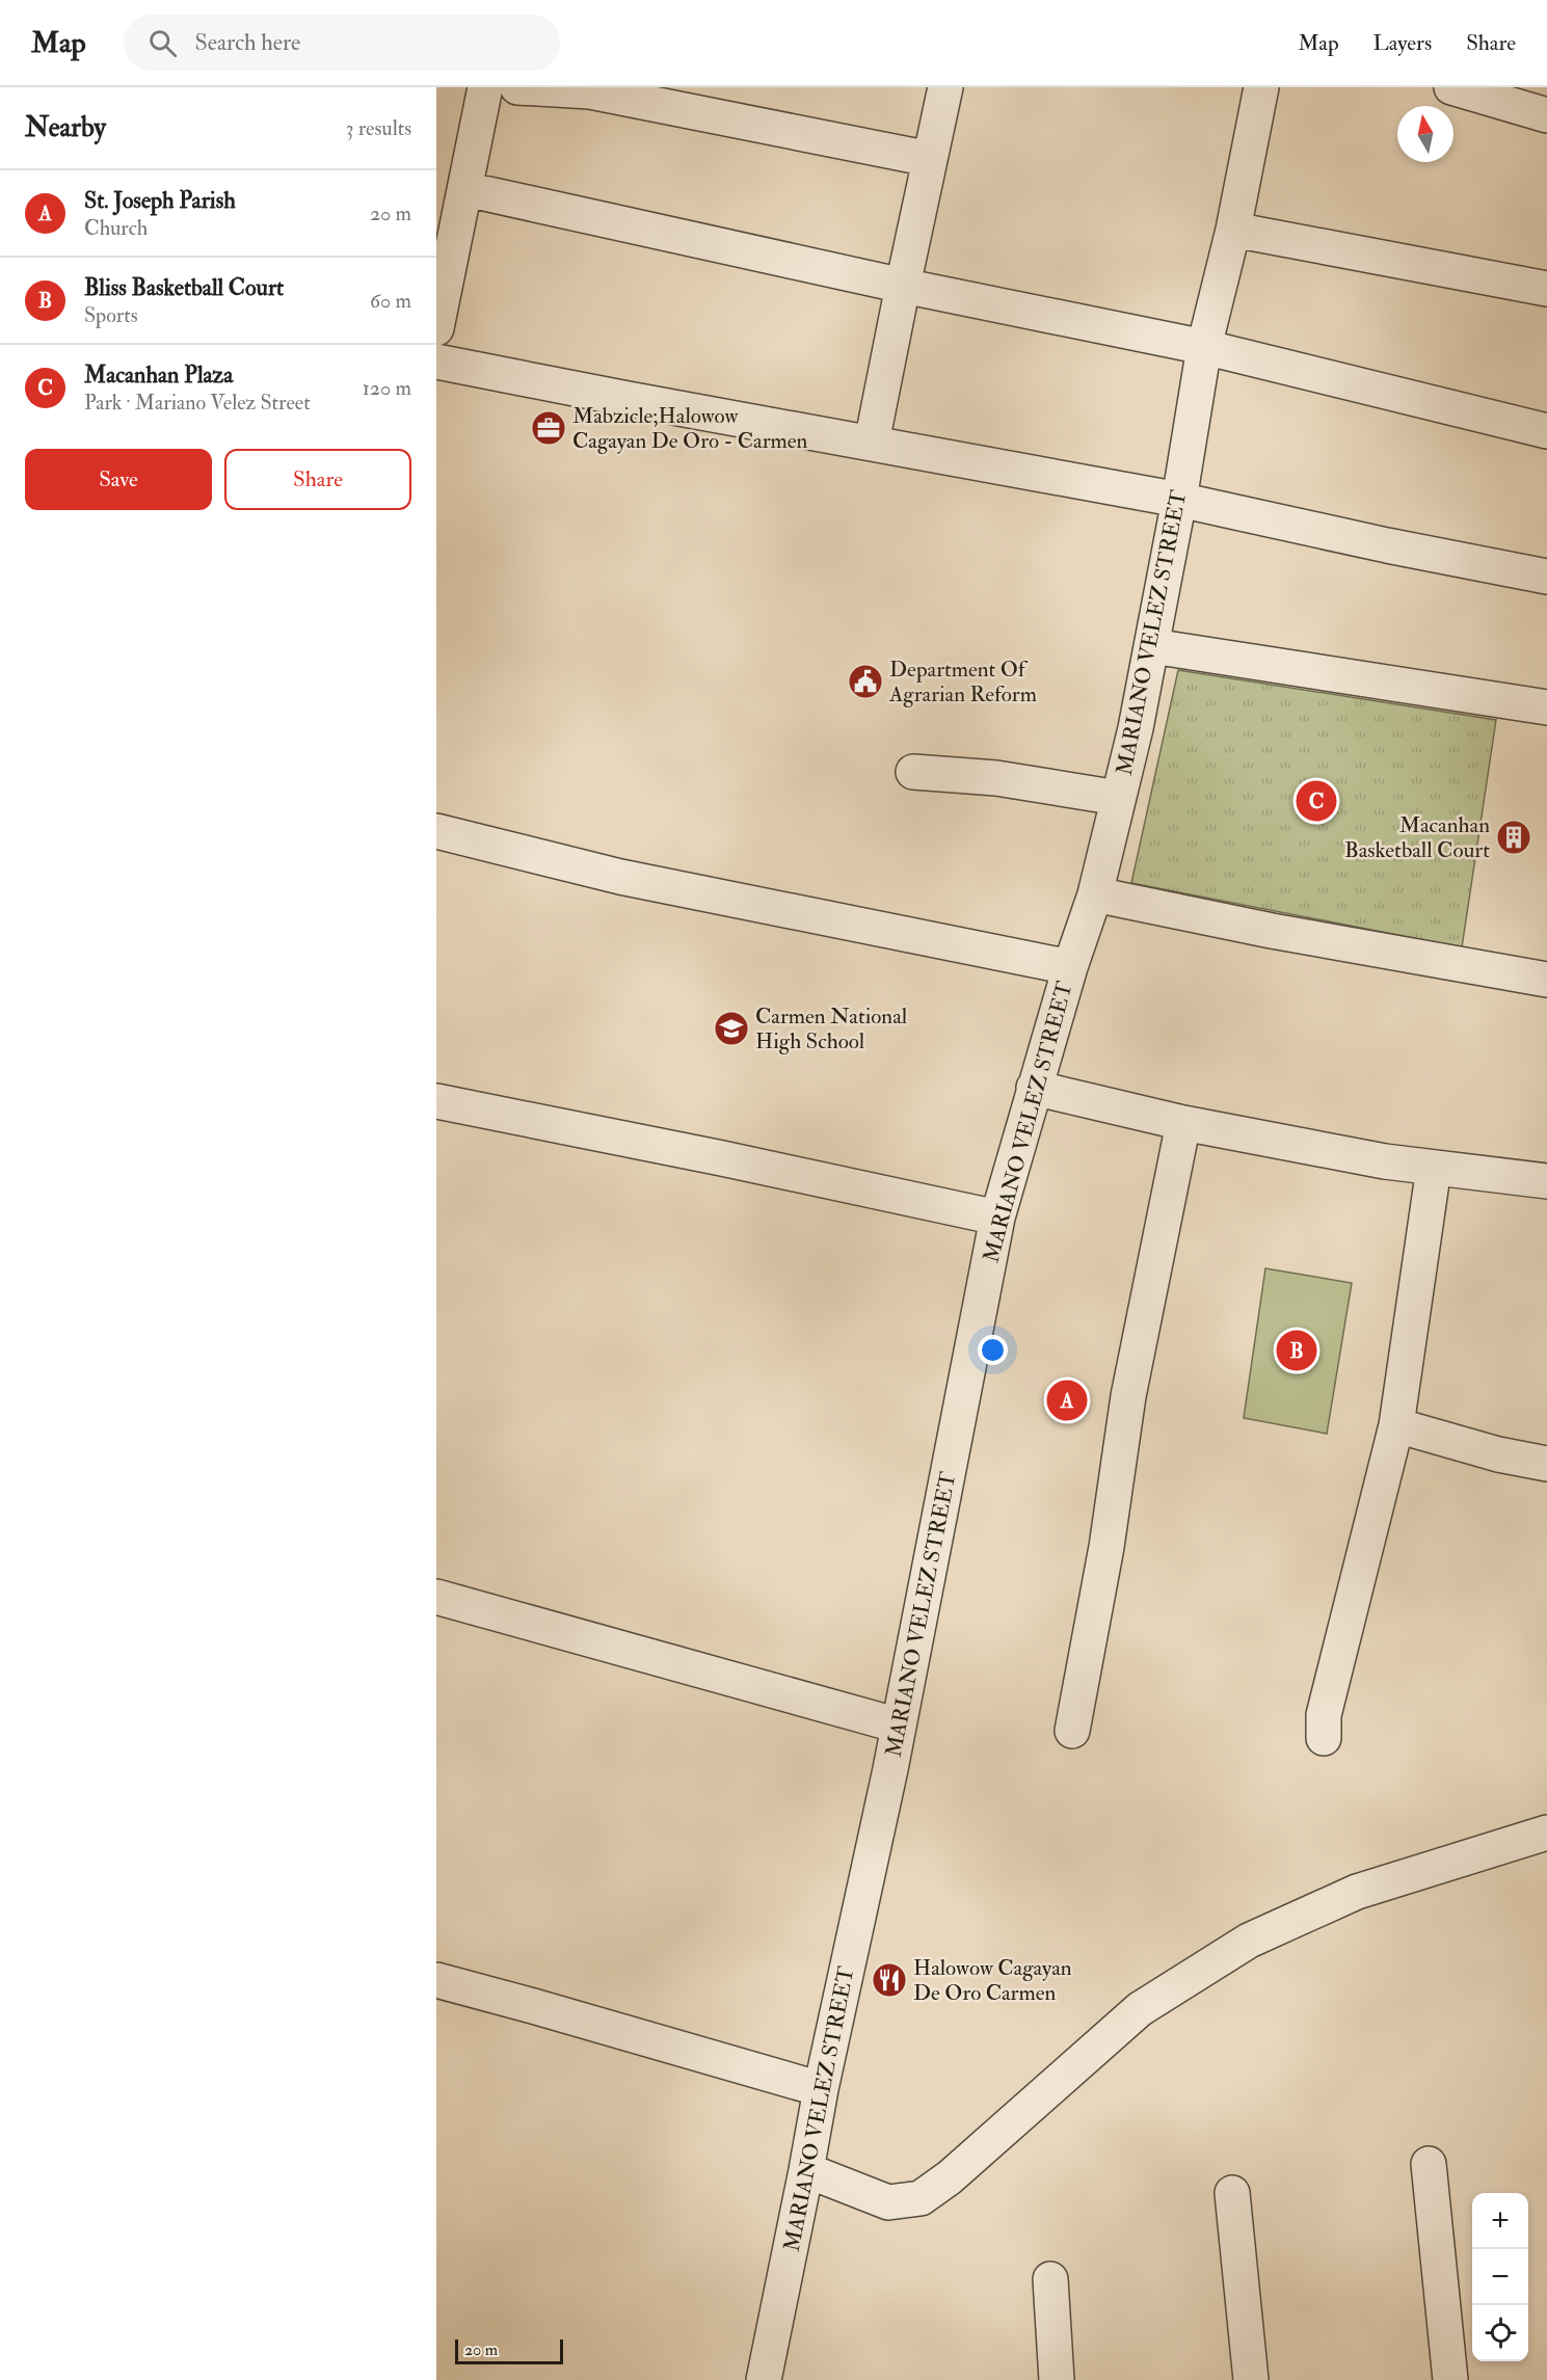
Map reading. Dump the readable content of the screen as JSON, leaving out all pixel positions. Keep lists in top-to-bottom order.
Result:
{
  "streets": {
    "street": ["MARIANO VELEZ STREET"]
  },
  "places": {
    "office": ["Mabzicle;Halowow Cagayan De Oro - Carmen"],
    "public building": ["Department Of Agrarian Reform"],
    "building": ["Macanhan Basketball Court"],
    "school or university": ["Carmen National High School"],
    "restaurant": ["Halowow Cagayan De Oro Carmen"]
  },
  "scale_bar": "20 m",
  "north": "top",
  "page": {
    "header": "Map",
    "search": "Search here",
    "nav": ["Map", "Layers", "Share"],
    "heading": ["Nearby", "3 results"],
    "list": [
      {
        "mark": "A",
        "name": "St. Joseph Parish",
        "note": "Church",
        "value": "20 m"
      },
      {
        "mark": "B",
        "name": "Bliss Basketball Court",
        "note": "Sports",
        "value": "60 m"
      },
      {
        "mark": "C",
        "name": "Macanhan Plaza",
        "note": "Park · Mariano Velez Street",
        "value": "120 m"
      }
    ],
    "buttons": ["Save", "Share"],
    "pins": ["C", "B", "A"],
    "map_buttons": ["+", "−"],
    "scale": "20 m"
  }
}
